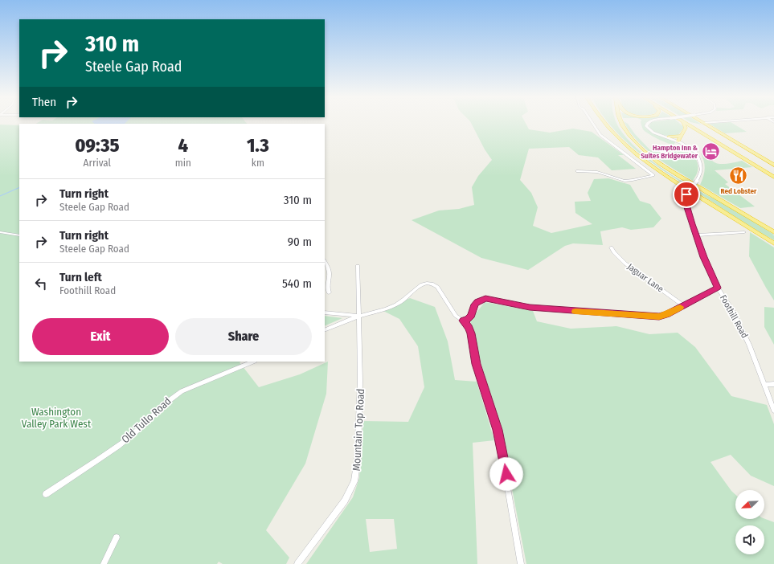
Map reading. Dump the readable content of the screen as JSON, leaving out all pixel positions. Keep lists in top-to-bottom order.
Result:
{
  "streets": {
    "street": [
      "Jaguar Lane",
      "Foothill Road",
      "Old Tullo Road",
      "Mountain Top Road"
    ]
  },
  "parks": ["Washington Valley Park West"],
  "places": {
    "hotel": ["Hampton Inn & Suites Bridgewater"],
    "restaurant": ["Red Lobster"]
  },
  "north": "bottom left",
  "page": {
    "turn": ["310 m", "Steele Gap Road"],
    "then": "Then",
    "eta": [
      "09:35",
      "Arrival",
      "4",
      "min",
      "1.3",
      "km"
    ],
    "list": [
      {
        "name": "Turn right",
        "note": "Steele Gap Road",
        "value": "310 m"
      },
      {
        "name": "Turn right",
        "note": "Steele Gap Road",
        "value": "90 m"
      },
      {
        "name": "Turn left",
        "note": "Foothill Road",
        "value": "540 m"
      }
    ],
    "buttons": ["Exit", "Share"]
  }
}
